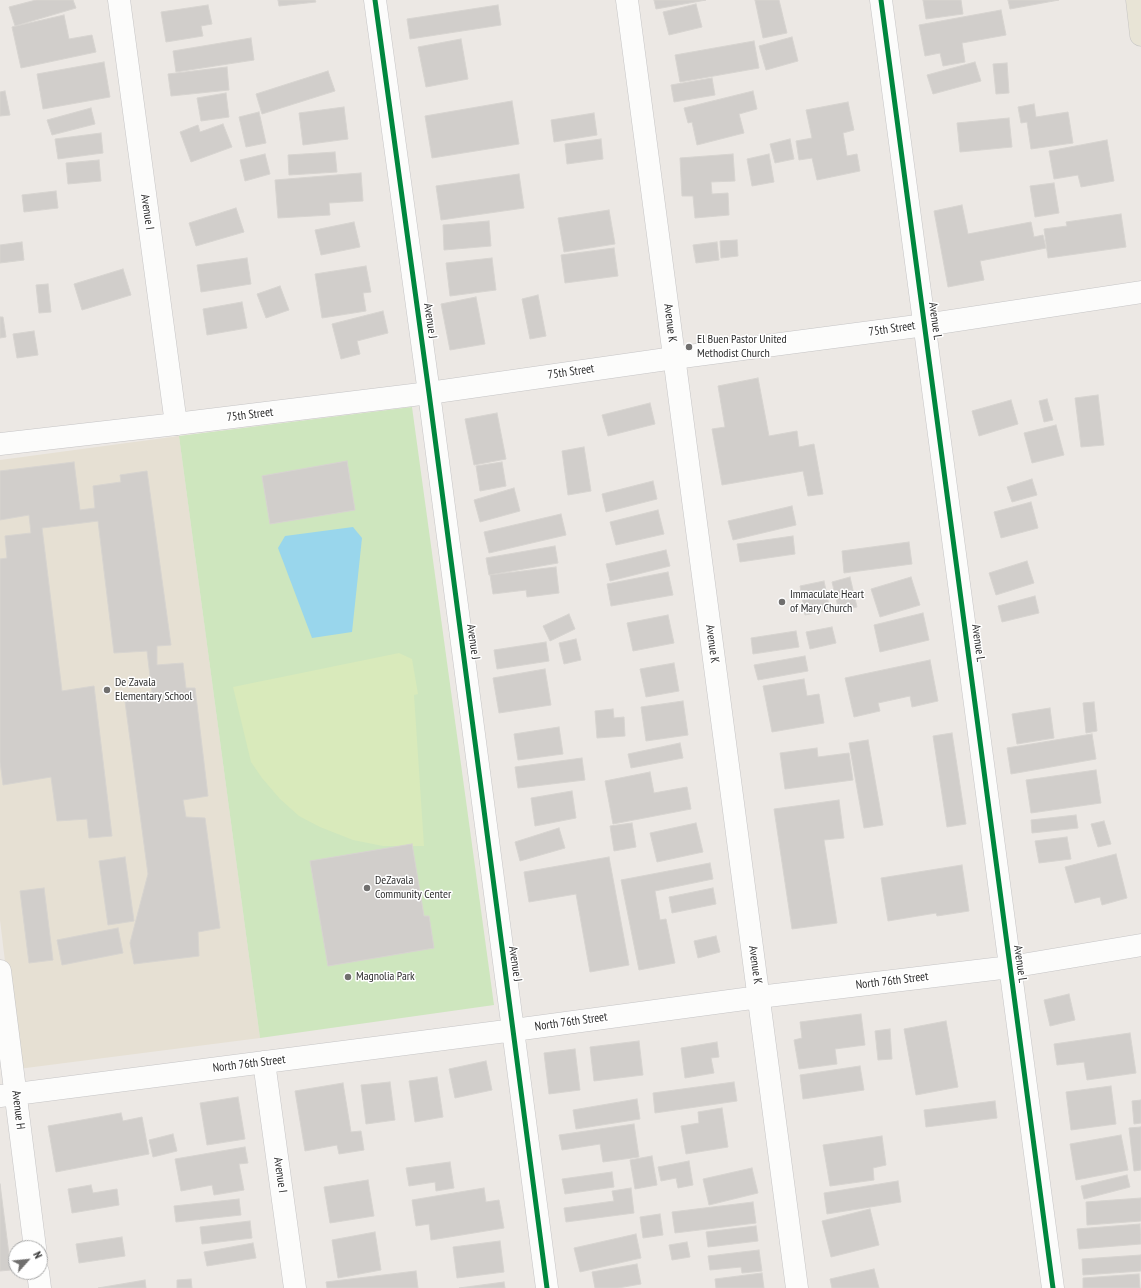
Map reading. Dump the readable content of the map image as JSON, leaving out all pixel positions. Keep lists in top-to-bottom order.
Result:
{
  "streets": {
    "street": [
      "Avenue I",
      "Avenue J",
      "Avenue L",
      "Avenue K",
      "75th Street",
      "North 76th Street",
      "Avenue H"
    ]
  },
  "crossings": [
    ["Avenue I", "75th Street"],
    ["Avenue I", "North 76th Street"],
    ["Avenue J", "75th Street"],
    ["Avenue J", "North 76th Street"],
    ["Avenue L", "75th Street"],
    ["Avenue L", "North 76th Street"],
    ["Avenue K", "75th Street"],
    ["Avenue K", "North 76th Street"],
    ["North 76th Street", "Avenue H"]
  ],
  "places": [
    "El Buen Pastor United Methodist Church",
    "Immaculate Heart of Mary Church",
    "De Zavala Elementary School",
    "DeZavala Community Center",
    "Magnolia Park"
  ],
  "north": "top right"
}
